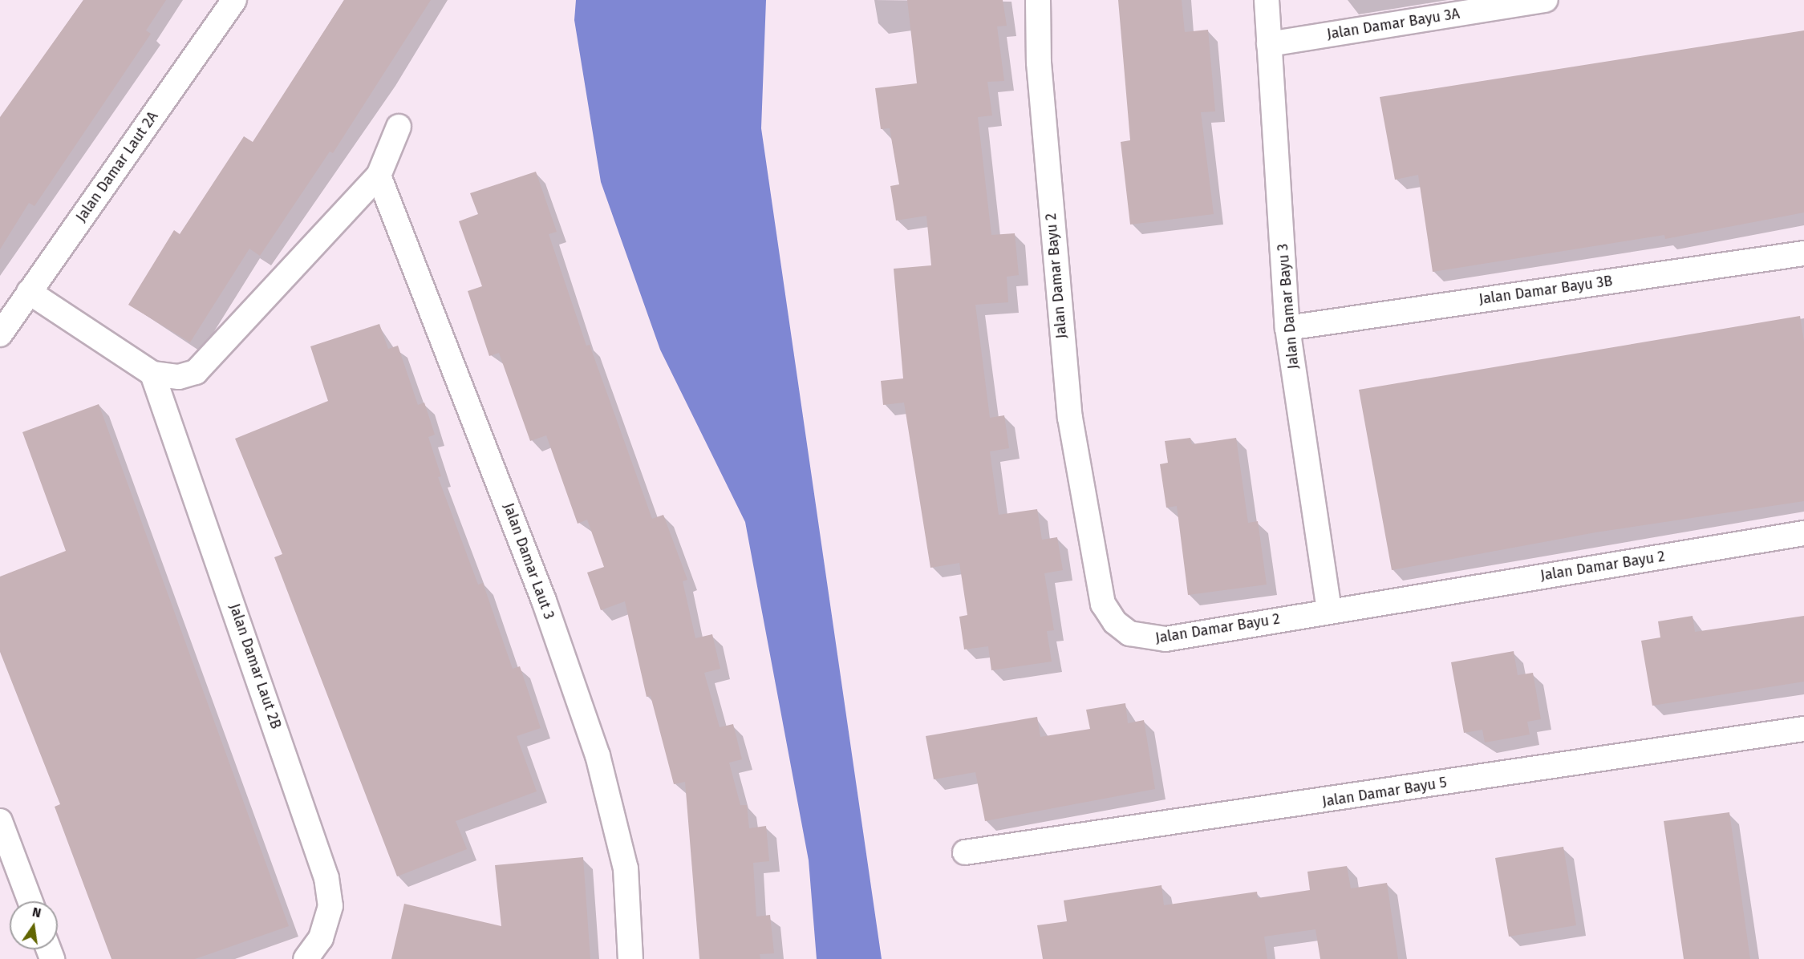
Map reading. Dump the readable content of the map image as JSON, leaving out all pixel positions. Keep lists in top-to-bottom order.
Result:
{
  "streets": {
    "street": [
      "Jalan Damar Bayu 3A",
      "Jalan Damar Laut 2A",
      "Jalan Damar Bayu 2",
      "Jalan Damar Bayu 3B",
      "Jalan Damar Bayu 3",
      "Jalan Damar Laut 3",
      "Jalan Damar Laut 2B",
      "Jalan Damar Bayu 5"
    ]
  },
  "crossings": [
    ["Jalan Damar Bayu 3A", "Jalan Damar Bayu 3"],
    ["Jalan Damar Bayu 2", "Jalan Damar Bayu 3"],
    ["Jalan Damar Bayu 3B", "Jalan Damar Bayu 3"]
  ],
  "north": "top"
}
